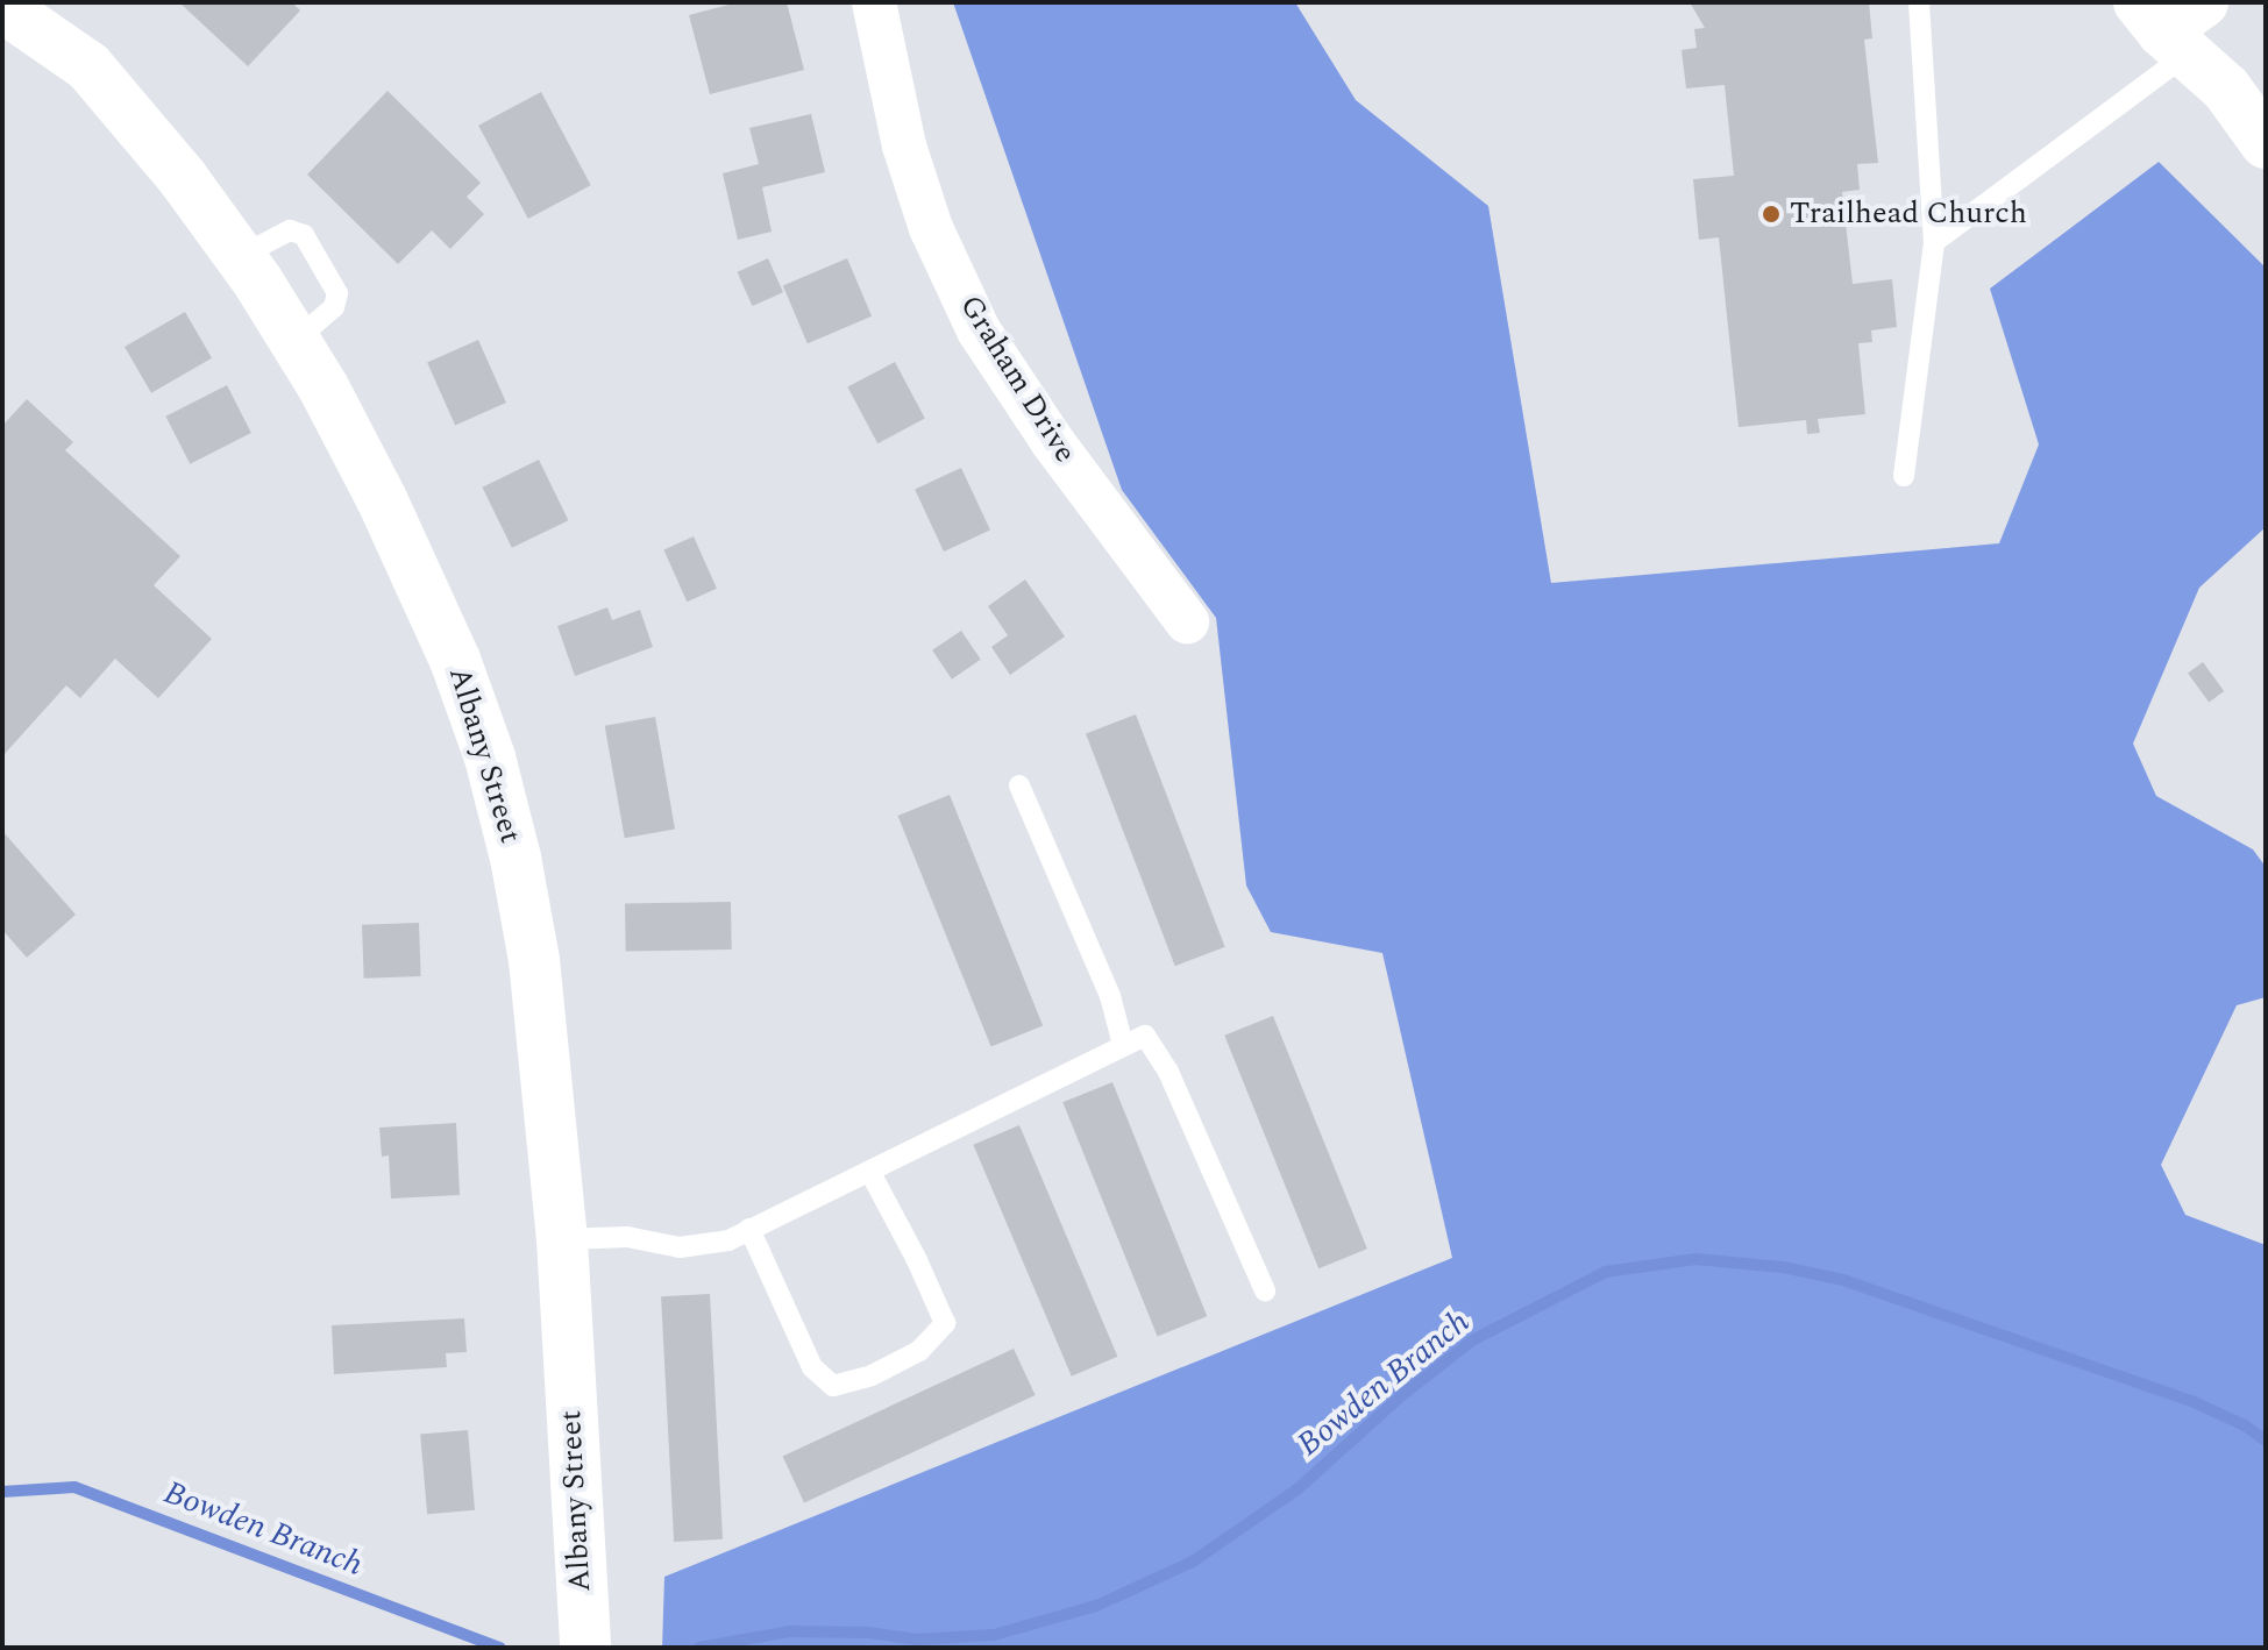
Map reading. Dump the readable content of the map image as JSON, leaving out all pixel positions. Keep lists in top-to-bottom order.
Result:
{
  "streets": {
    "street": ["Graham Drive", "Albany Street"]
  },
  "water": ["Bowden Branch"],
  "places": ["Trailhead Church"]
}
